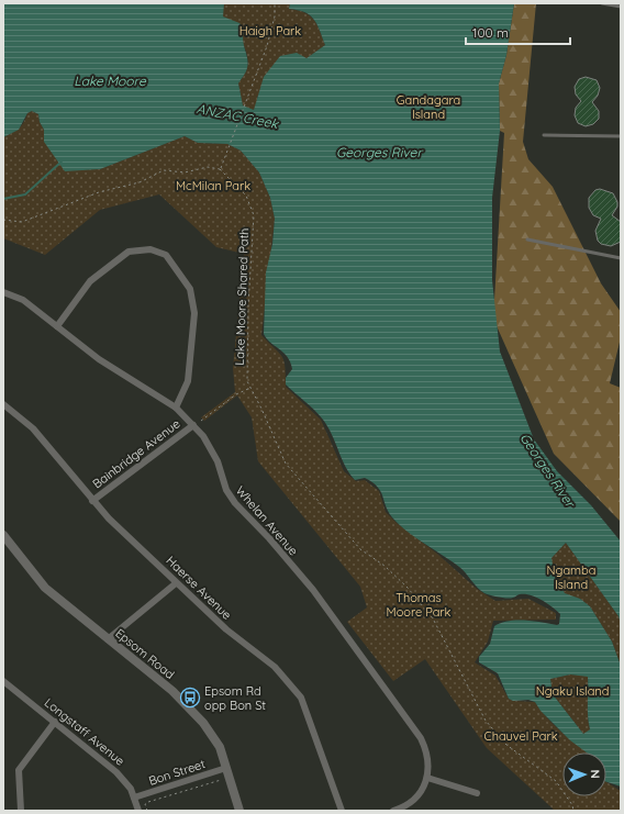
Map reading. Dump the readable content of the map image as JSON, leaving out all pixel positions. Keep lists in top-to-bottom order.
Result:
{
  "streets": {
    "street": [
      "Bainbridge Avenue",
      "Whelan Avenue",
      "Haerse Avenue",
      "Epsom Road",
      "Longstaff Avenue",
      "Bon Street"
    ],
    "path": ["Lake Moore Shared Path"]
  },
  "crossings": [
    ["Bainbridge Avenue", "Whelan Avenue"],
    ["Bainbridge Avenue", "Haerse Avenue"],
    ["Epsom Road", "Bon Street"],
    ["Longstaff Avenue", "Bon Street"]
  ],
  "water": ["Lake Moore", "ANZAC Creek", "Georges River"],
  "parks": [
    "Haigh Park",
    "Gandagara Island",
    "McMilan Park",
    "Ngamba Island",
    "Thomas Moore Park",
    "Ngaku Island",
    "Chauvel Park"
  ],
  "places": {
    "bus stop": ["Epsom Rd opp Bon St"]
  },
  "scale_bar": "100 m",
  "north": "right"
}
